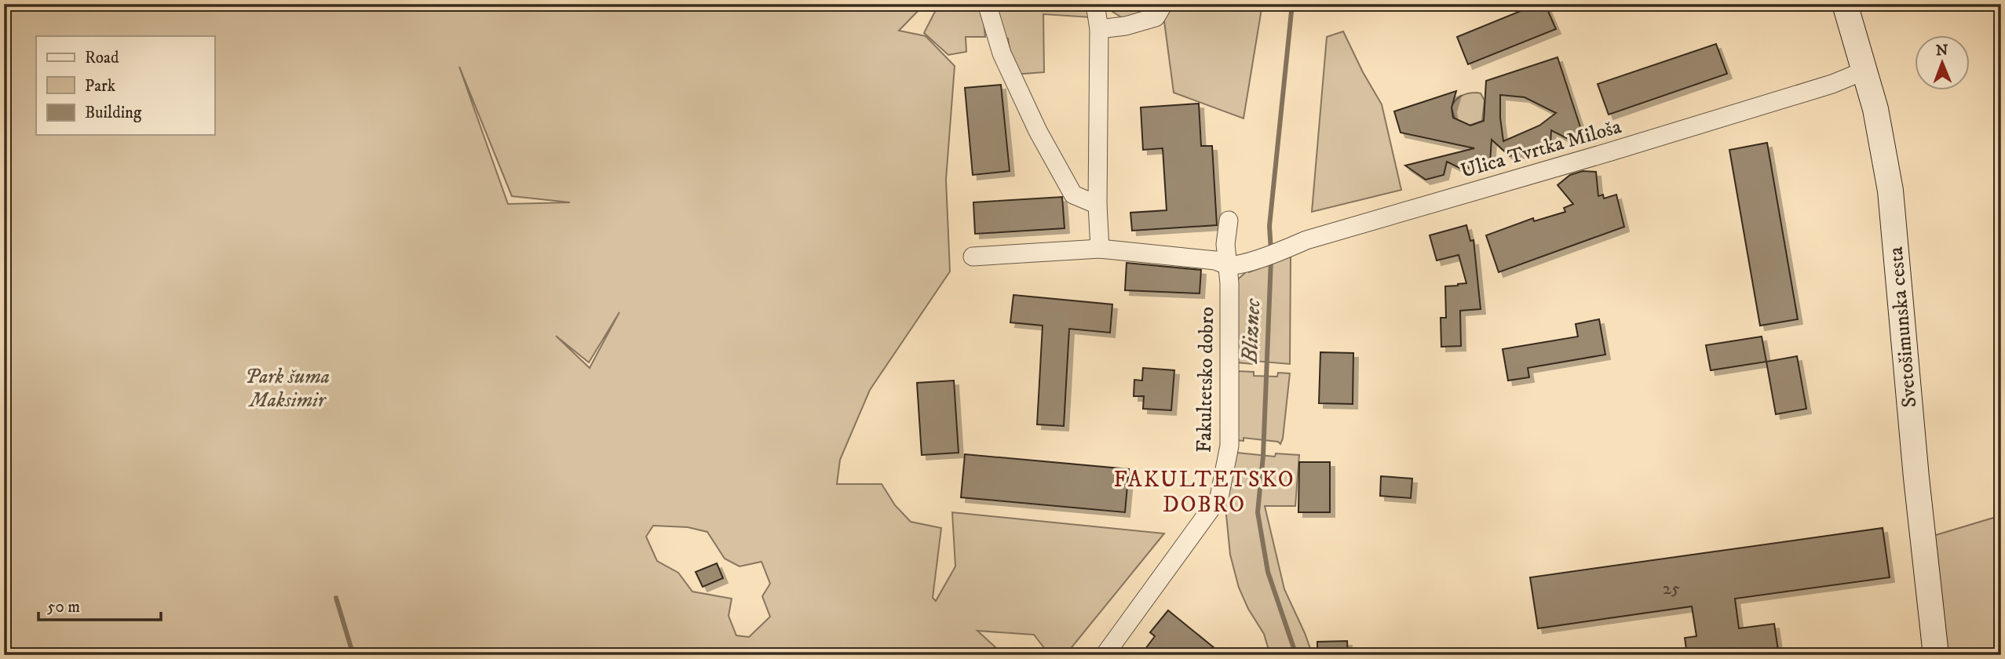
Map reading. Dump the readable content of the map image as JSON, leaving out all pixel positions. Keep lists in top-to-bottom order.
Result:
{
  "streets": {
    "street": ["Ulica Tvrtka Miloša", "Svetošimunska cesta", "Fakultetsko dobro"]
  },
  "crossings": [
    ["Ulica Tvrtka Miloša", "Svetošimunska cesta"],
    ["Ulica Tvrtka Miloša", "Fakultetsko dobro"]
  ],
  "districts": ["FAKULTETSKO DOBRO"],
  "water": ["Bliznec"],
  "parks": ["Park šuma Maksimir"],
  "house_numbers": ["25"],
  "legend": ["Road", "Park", "Building"],
  "scale_bar": "50 m",
  "north": "top"
}
